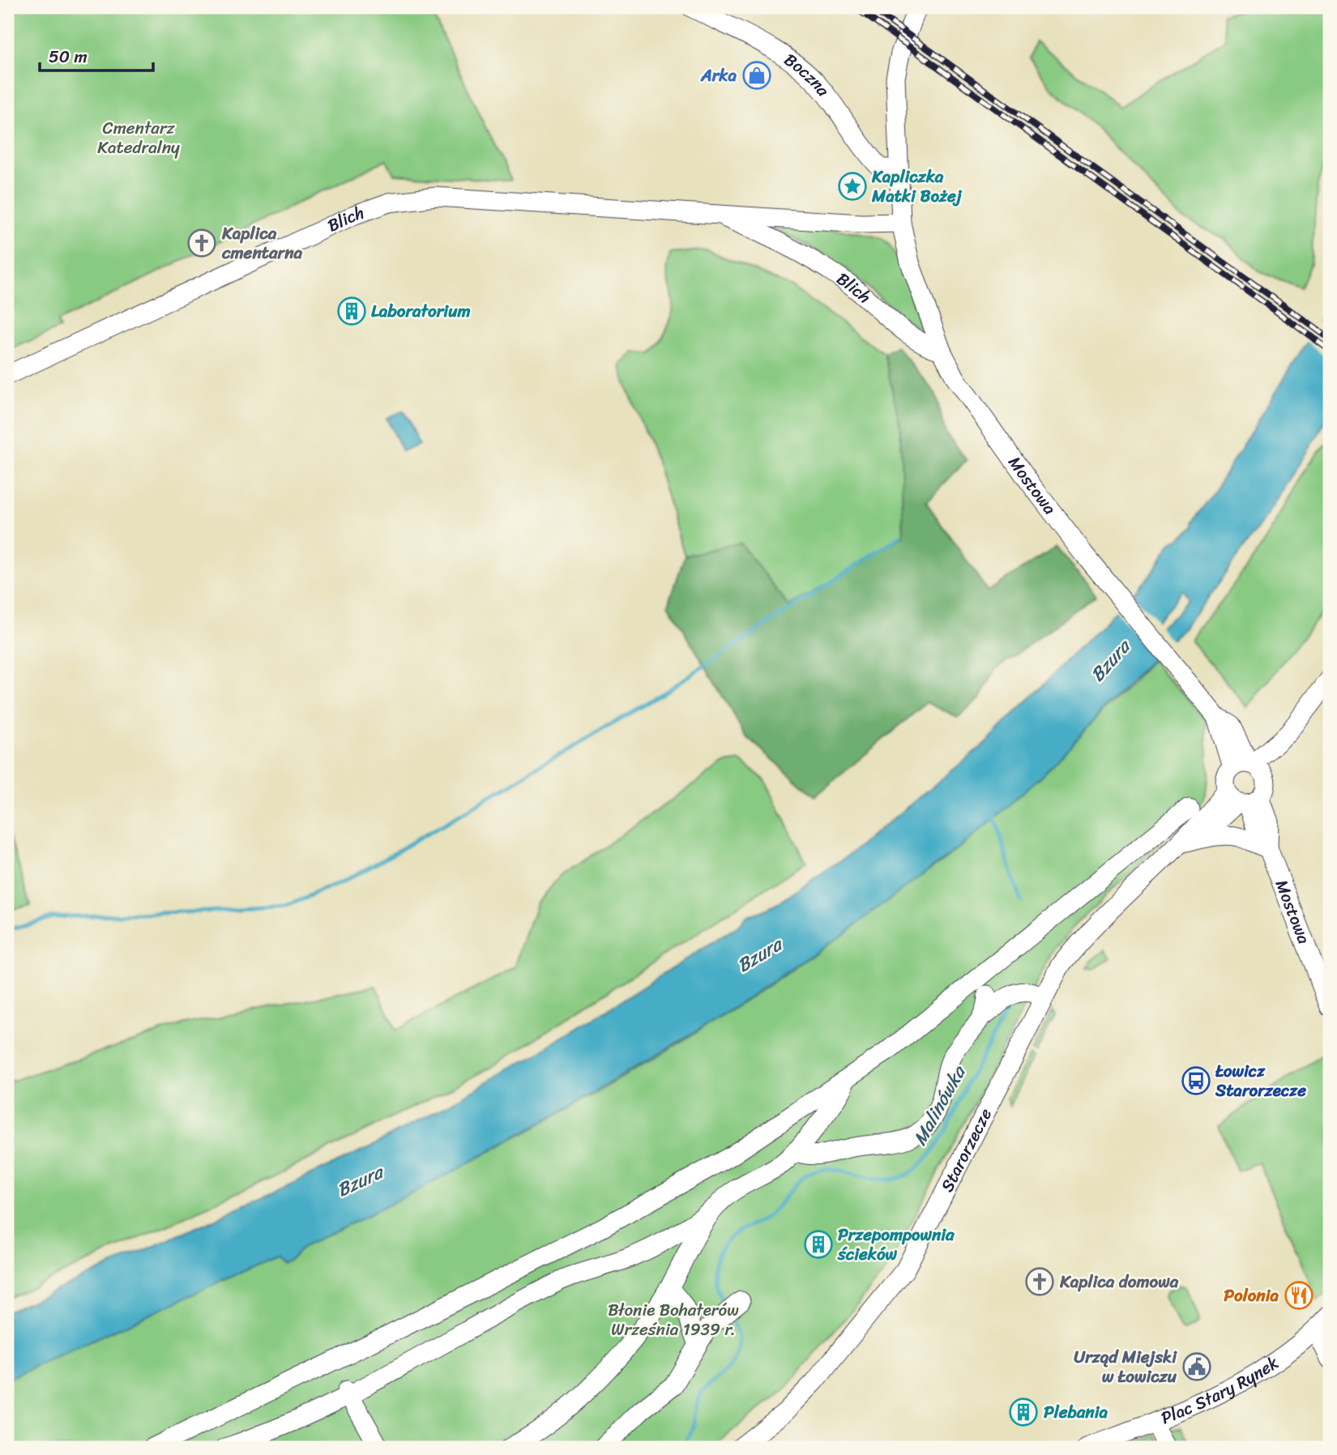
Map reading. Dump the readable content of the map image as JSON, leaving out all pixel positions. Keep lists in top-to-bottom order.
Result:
{
  "streets": {
    "street": [
      "Boczna",
      "Blich",
      "Mostowa",
      "Starorzecze",
      "Plac Stary Rynek"
    ]
  },
  "crossings": [
    ["Boczna", "Mostowa"],
    ["Blich", "Mostowa"],
    ["Mostowa", "Starorzecze"]
  ],
  "water": ["Bzura", "Malinówka"],
  "parks": ["Cmentarz Katedralny", "Błonie Bohaterów Września 1939 r."],
  "places": {
    "shop": ["Arka"],
    "place": ["Kapliczka Matki Bożej"],
    "church": ["Kaplica cmentarna", "Kaplica domowa"],
    "building": ["Laboratorium", "Przepompownia ścieków", "Plebania"],
    "bus stop": ["Łowicz Starorzecze"],
    "restaurant": ["Polonia"],
    "public building": ["Urząd Miejski w Łowiczu"]
  },
  "scale_bar": "50 m"
}
